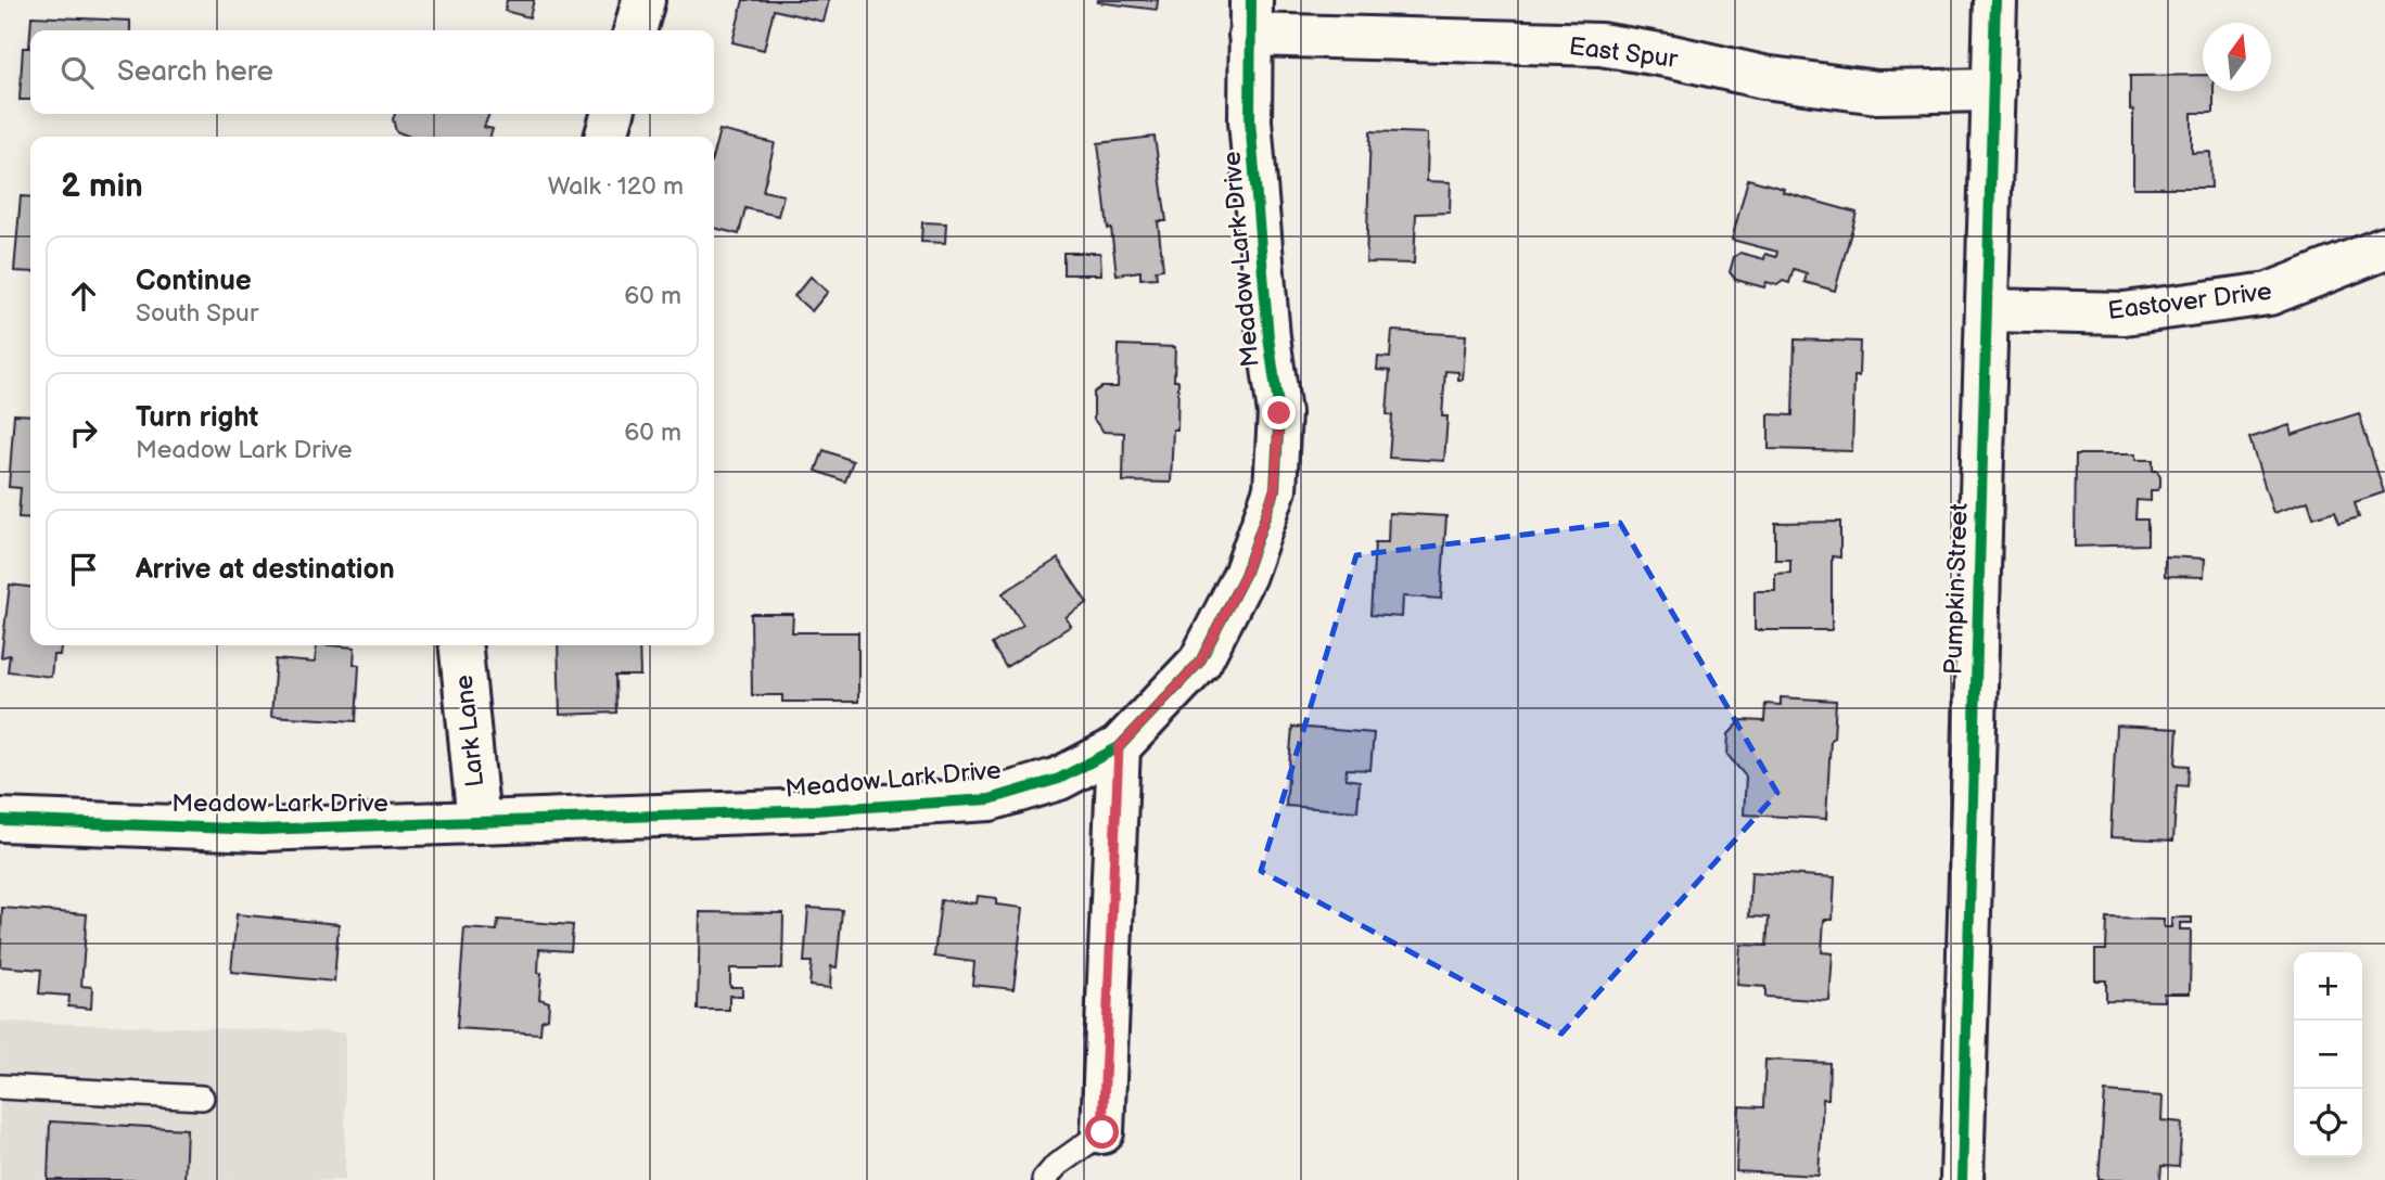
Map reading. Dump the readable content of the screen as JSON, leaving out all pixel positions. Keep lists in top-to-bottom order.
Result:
{
  "streets": {
    "street": [
      "East Spur",
      "Meadow Lark Drive",
      "Eastover Drive",
      "Pumpkin Street",
      "Lark Lane"
    ]
  },
  "crossings": [
    ["East Spur", "Meadow Lark Drive"],
    ["East Spur", "Pumpkin Street"],
    ["Meadow Lark Drive", "Lark Lane"],
    ["Eastover Drive", "Pumpkin Street"]
  ],
  "north": "top",
  "page": {
    "search": "Search here",
    "heading": ["2 min", "Walk · 120 m"],
    "list": [
      ["Continue", "South Spur", "60 m"],
      ["Turn right", "Meadow Lark Drive", "60 m"],
      "Arrive at destination"
    ],
    "map_buttons": ["+", "−"]
  }
}
